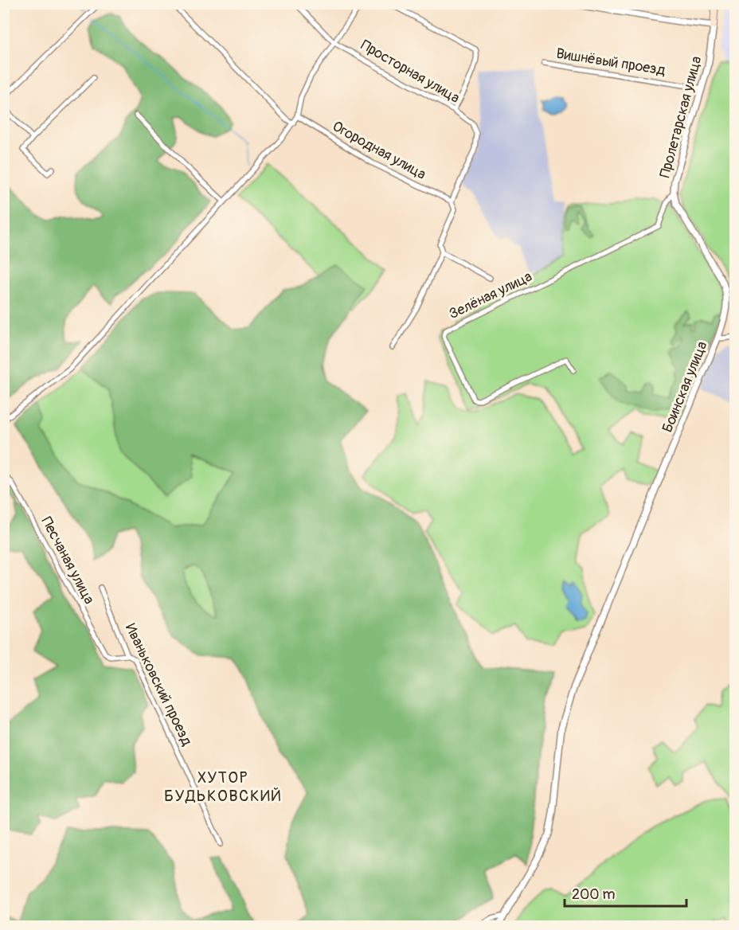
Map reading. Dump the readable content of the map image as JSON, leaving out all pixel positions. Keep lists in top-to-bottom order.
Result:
{
  "streets": {
    "main road": ["Пролетарская улица"],
    "street": [
      "Вишнёвый проезд",
      "Просторная улица",
      "Огородная улица",
      "Зелёная улица",
      "Боинская улица",
      "Песчаная улица",
      "Иваньковский проезд"
    ]
  },
  "crossings": [
    ["Вишнёвый проезд", "Пролетарская улица"],
    ["Просторная улица", "Огородная улица"],
    ["Пролетарская улица", "Зелёная улица"],
    ["Пролетарская улица", "Боинская улица"],
    ["Песчаная улица", "Иваньковский проезд"]
  ],
  "districts": ["ХУТОР БУДЬКОВСКИЙ"],
  "scale_bar": "200 m"
}
